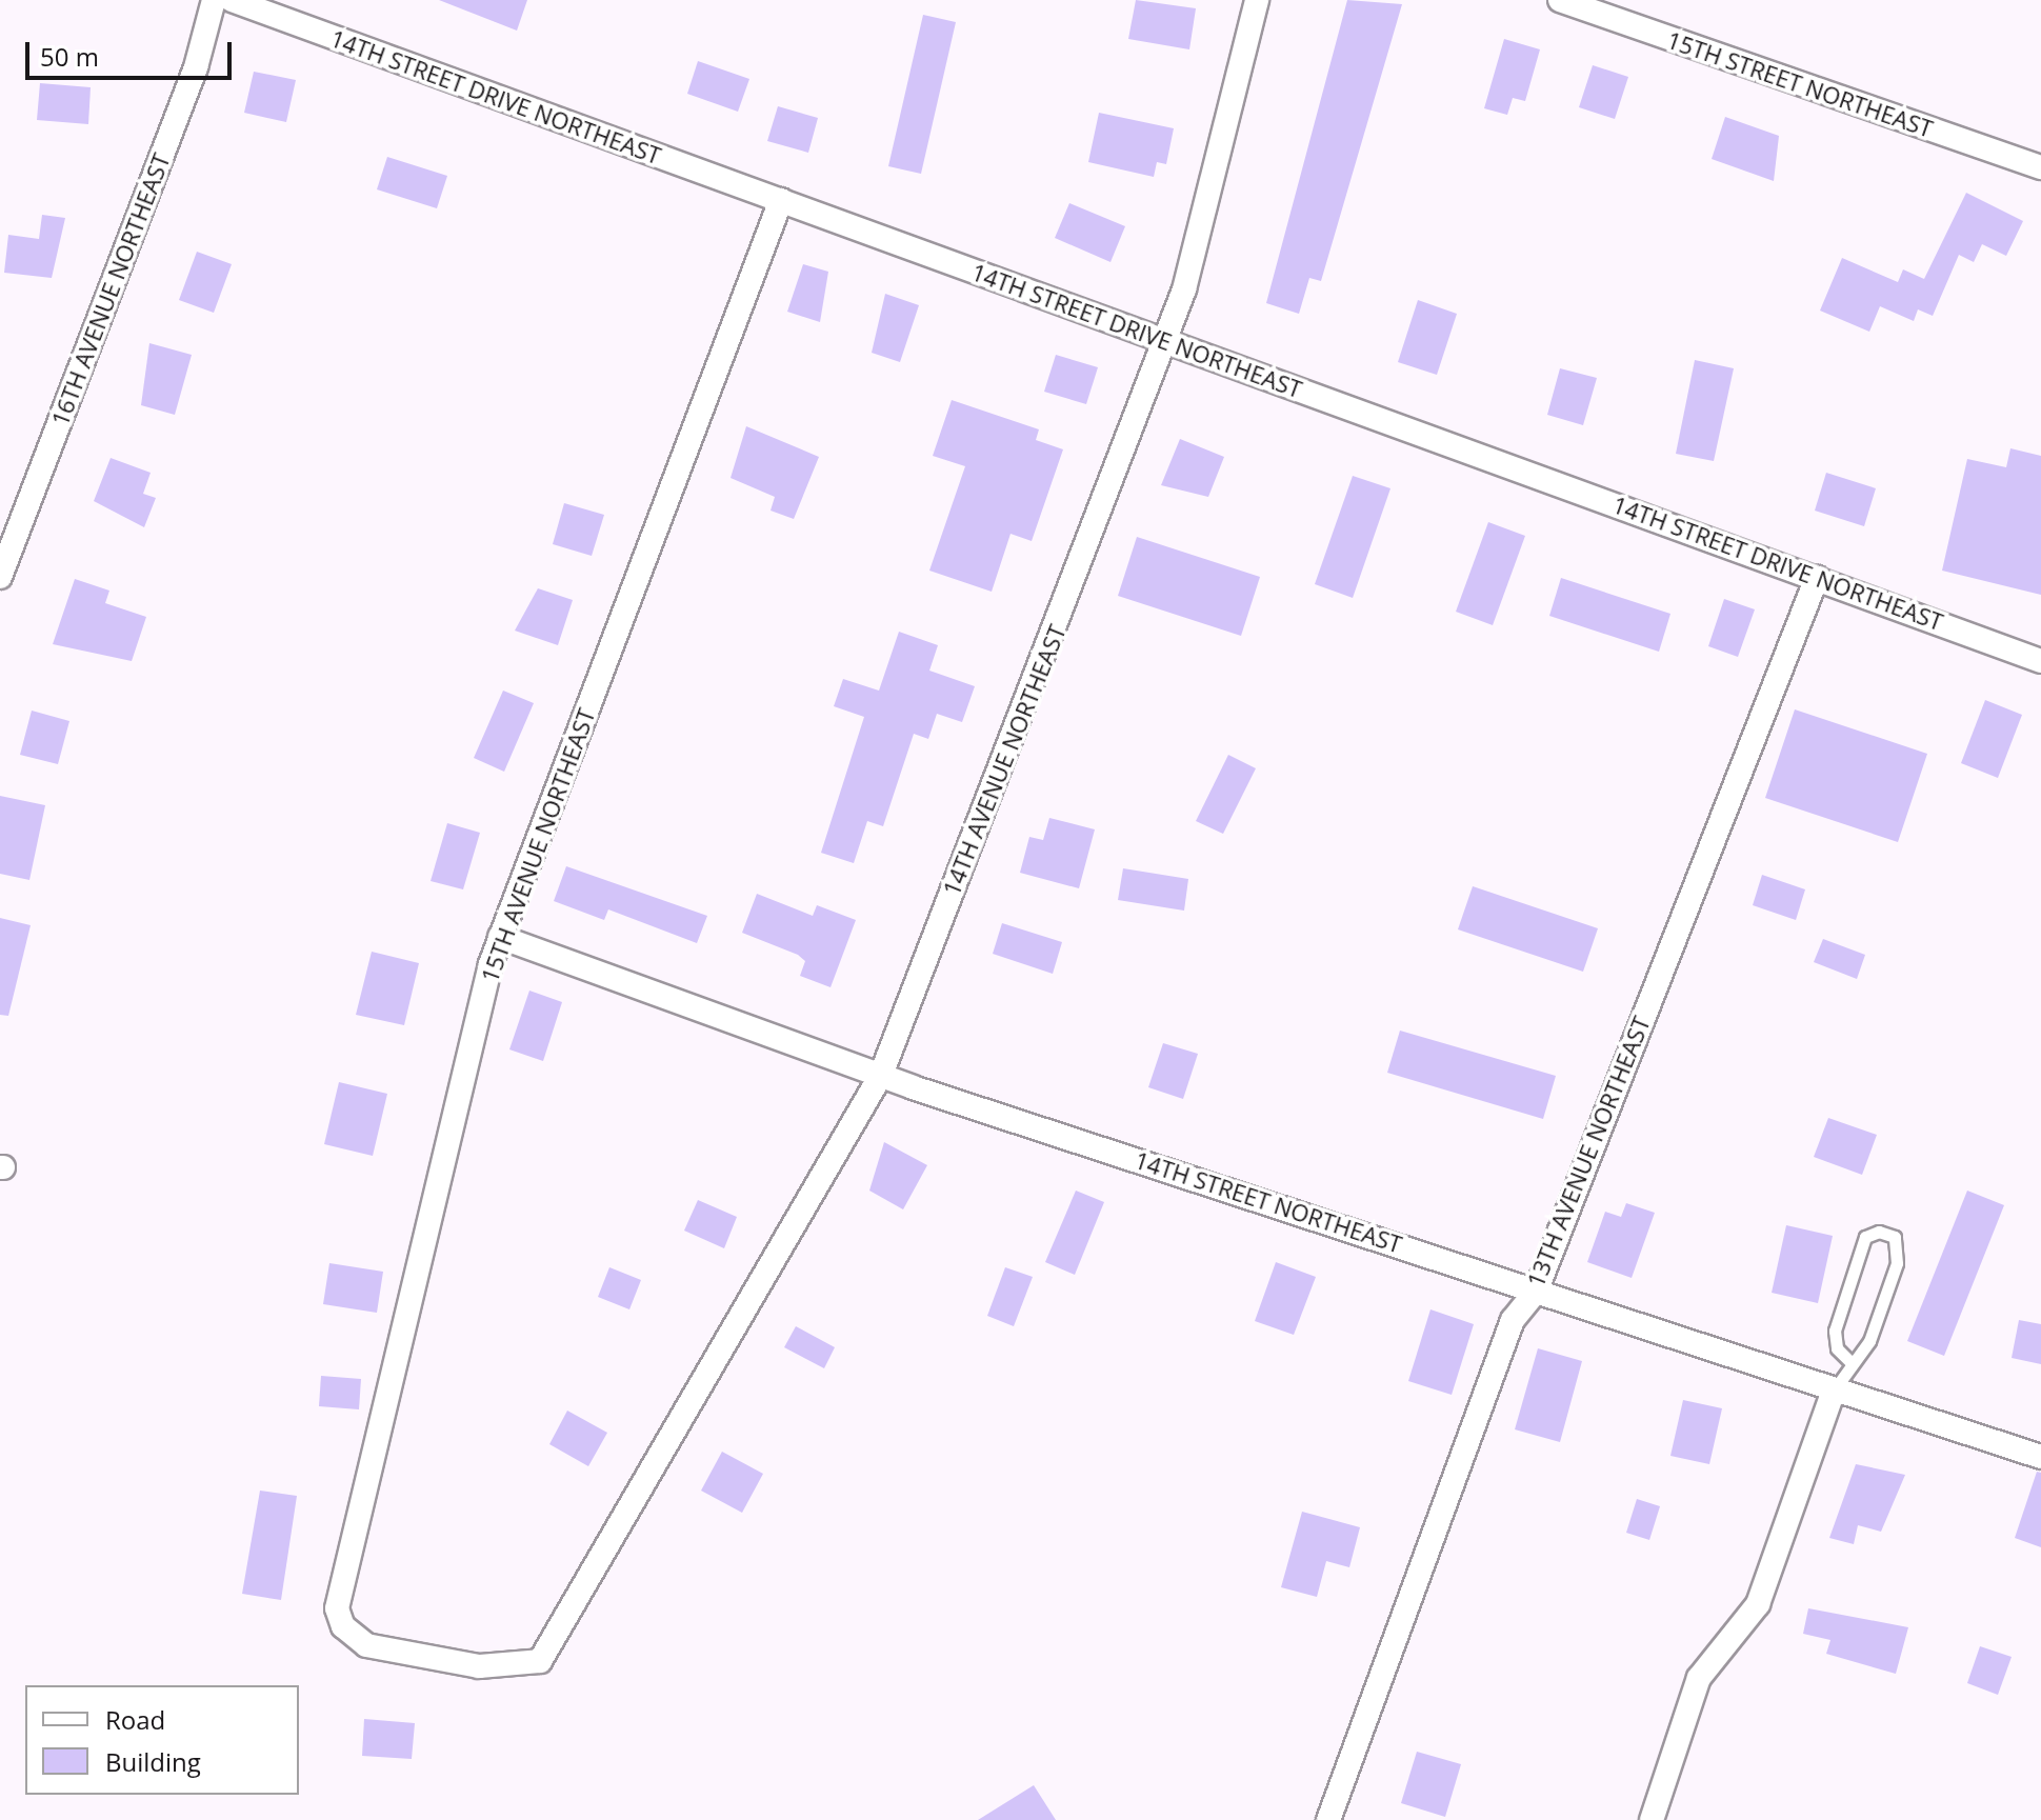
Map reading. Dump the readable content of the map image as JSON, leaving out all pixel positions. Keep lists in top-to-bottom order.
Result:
{
  "streets": {
    "street": [
      "15TH STREET NORTHEAST",
      "14TH STREET DRIVE NORTHEAST",
      "16TH AVENUE NORTHEAST",
      "14TH AVENUE NORTHEAST",
      "15TH AVENUE NORTHEAST",
      "13TH AVENUE NORTHEAST",
      "14TH STREET NORTHEAST"
    ]
  },
  "crossings": [
    ["14TH STREET DRIVE NORTHEAST", "14TH AVENUE NORTHEAST"],
    ["14TH STREET DRIVE NORTHEAST", "15TH AVENUE NORTHEAST"],
    ["14TH STREET DRIVE NORTHEAST", "13TH AVENUE NORTHEAST"],
    ["14TH AVENUE NORTHEAST", "15TH AVENUE NORTHEAST"],
    ["14TH AVENUE NORTHEAST", "14TH STREET NORTHEAST"],
    ["15TH AVENUE NORTHEAST", "14TH STREET NORTHEAST"],
    ["13TH AVENUE NORTHEAST", "14TH STREET NORTHEAST"]
  ],
  "legend": ["Road", "Building"],
  "scale_bar": "50 m"
}
